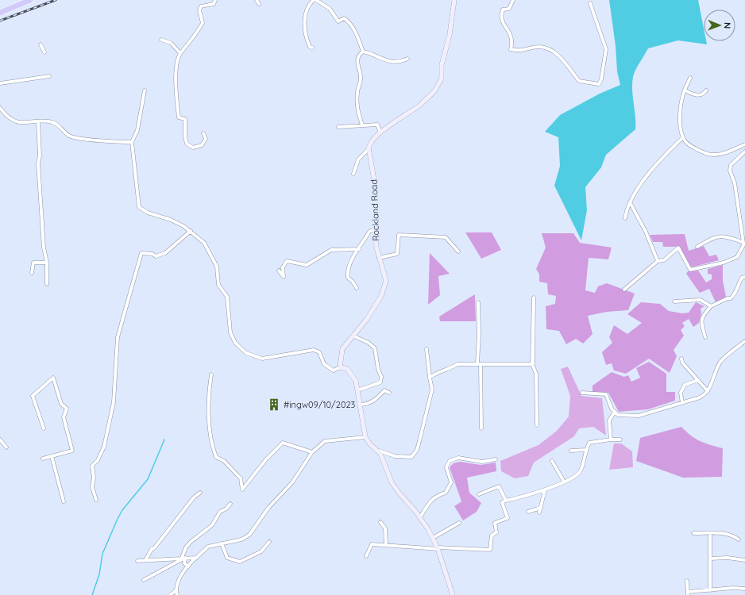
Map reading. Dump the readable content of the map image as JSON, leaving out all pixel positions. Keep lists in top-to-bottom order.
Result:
{
  "streets": {
    "street": ["Rockland Road"]
  },
  "places": {
    "building": ["#ingw09/10/2023"]
  },
  "north": "right"
}
